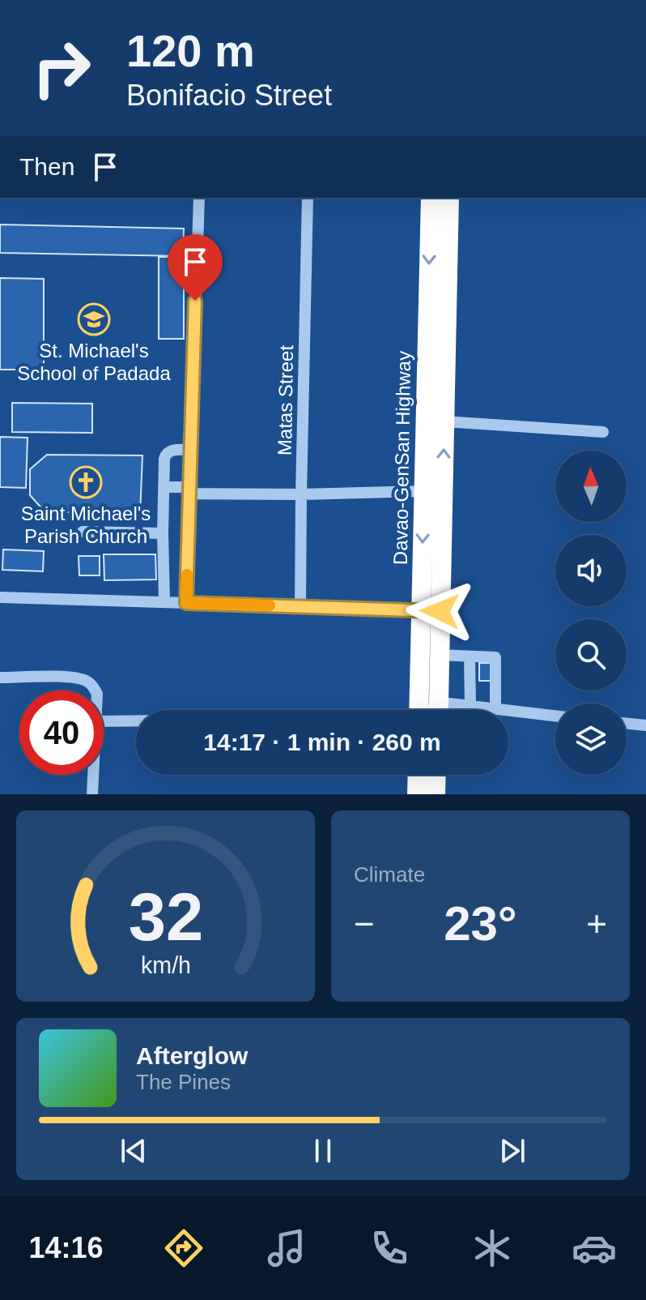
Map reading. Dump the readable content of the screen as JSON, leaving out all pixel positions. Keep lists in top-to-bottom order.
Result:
{
  "streets": {
    "highway": ["Davao-GenSan Highway"],
    "street": ["Matas Street"]
  },
  "places": {
    "school or university": ["St. Michael's School of Padada"],
    "church": ["Saint Michael's Parish Church"]
  },
  "north": "top",
  "page": {
    "turn": ["120 m", "Bonifacio Street"],
    "then": "Then",
    "limit": "40",
    "trip": "14:17 · 1 min · 260 m",
    "tile": "Climate",
    "heat": ["−", "23°", "+"],
    "song": ["Afterglow", "The Pines"],
    "tabs": "14:16",
    "gauge": ["32", "km/h"]
  }
}
